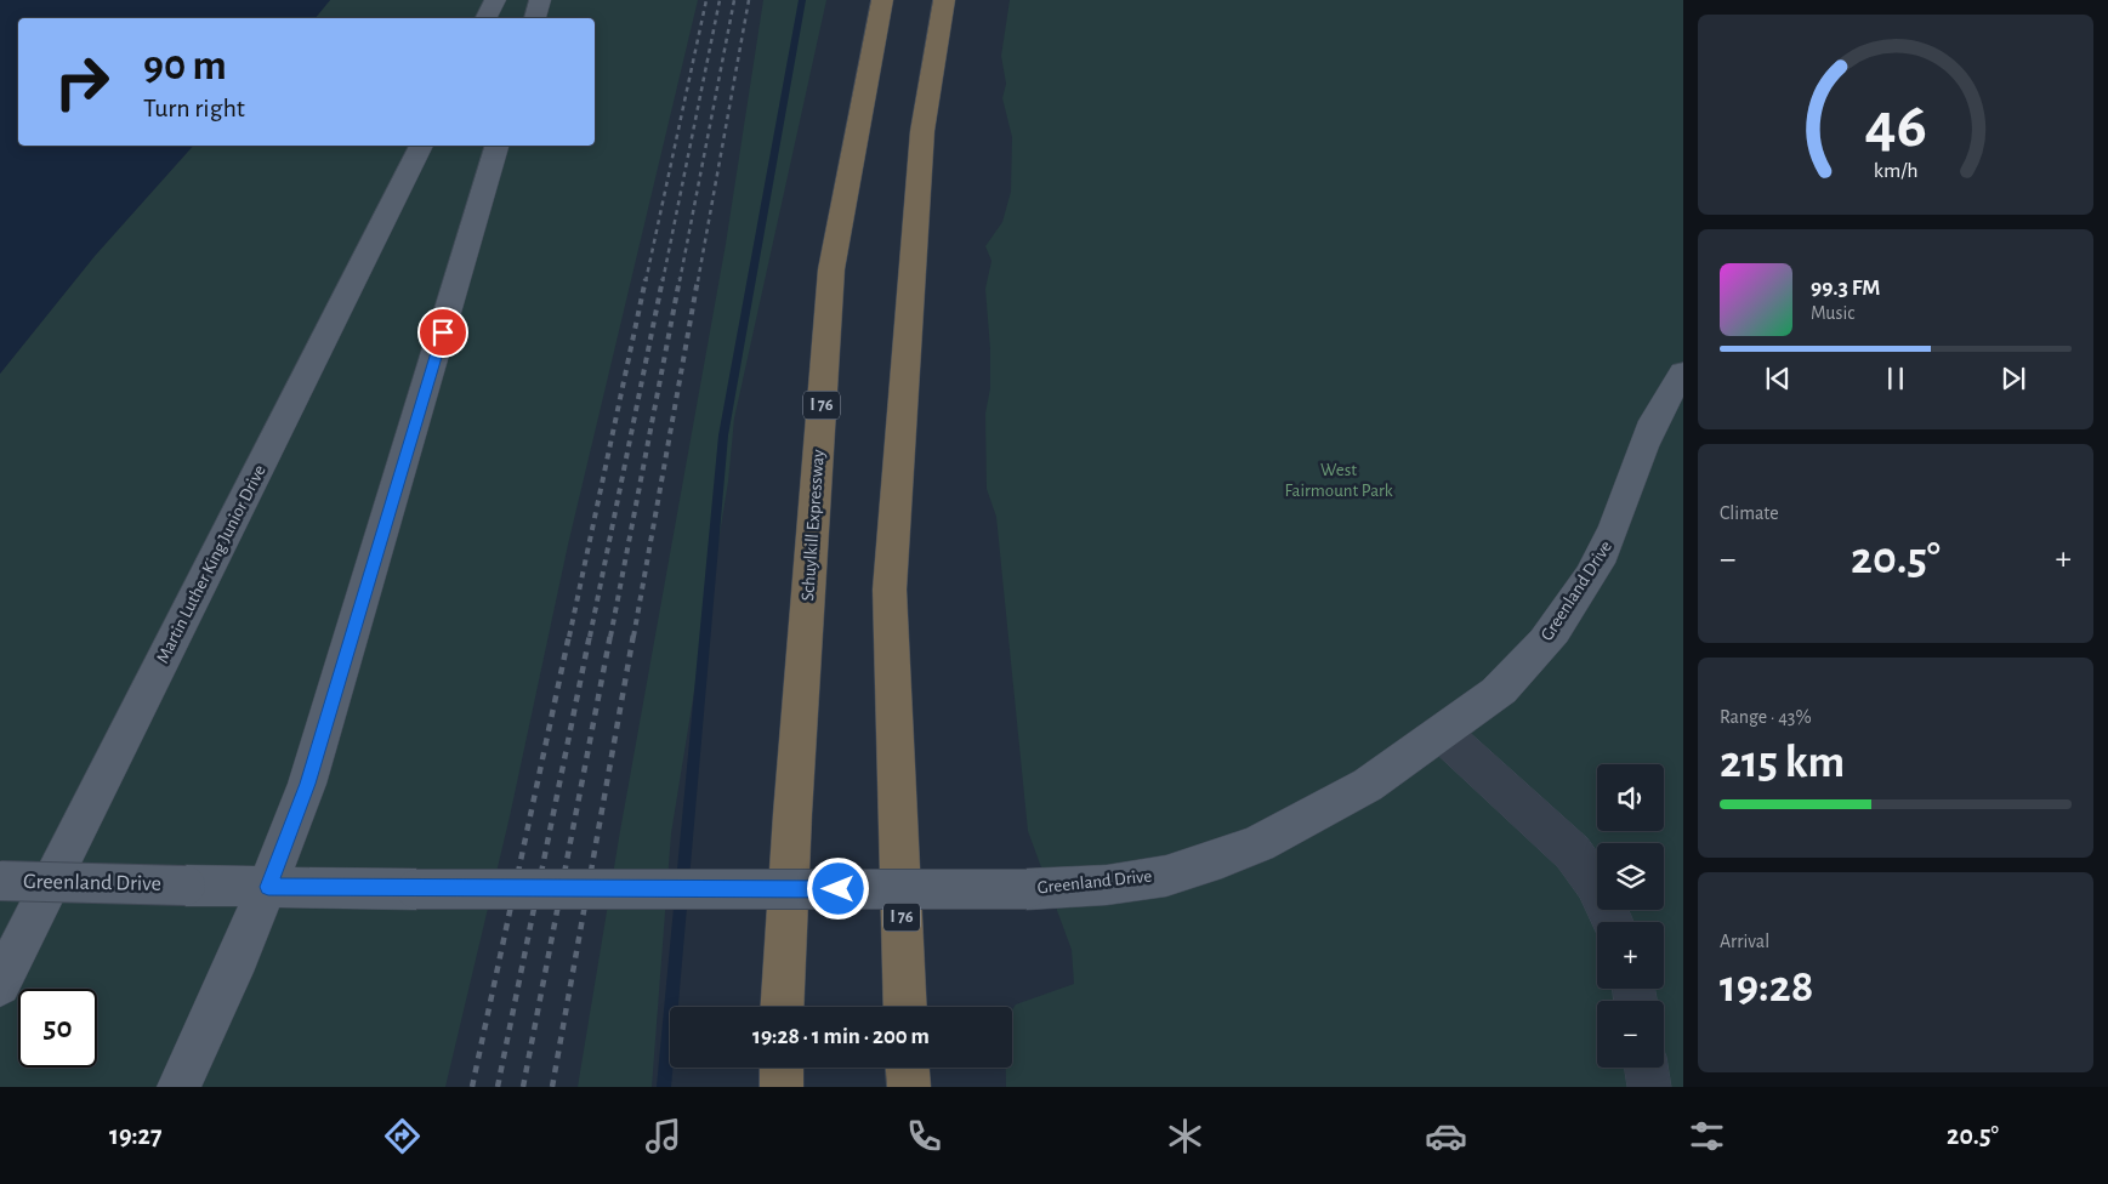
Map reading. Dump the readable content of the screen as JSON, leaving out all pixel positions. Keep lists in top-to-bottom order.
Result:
{
  "streets": {
    "highway": ["I 76", "Schuylkill Expressway"],
    "main road": ["Martin Luther King Junior Drive", "Greenland Drive"]
  },
  "parks": ["West Fairmount Park"],
  "page": {
    "turn": ["90 m", "Turn right"],
    "song": ["99.3 FM", "Music"],
    "tile": [
      "Climate",
      ["Range · 43%", "215 km"],
      ["Arrival", "19:28"]
    ],
    "heat": ["−", "20.5°", "+"],
    "map_buttons": ["+", "−"],
    "limit": "50",
    "trip": "19:28 · 1 min · 200 m",
    "tabs": ["19:27", "20.5°"],
    "gauge": ["46", "km/h"]
  }
}
